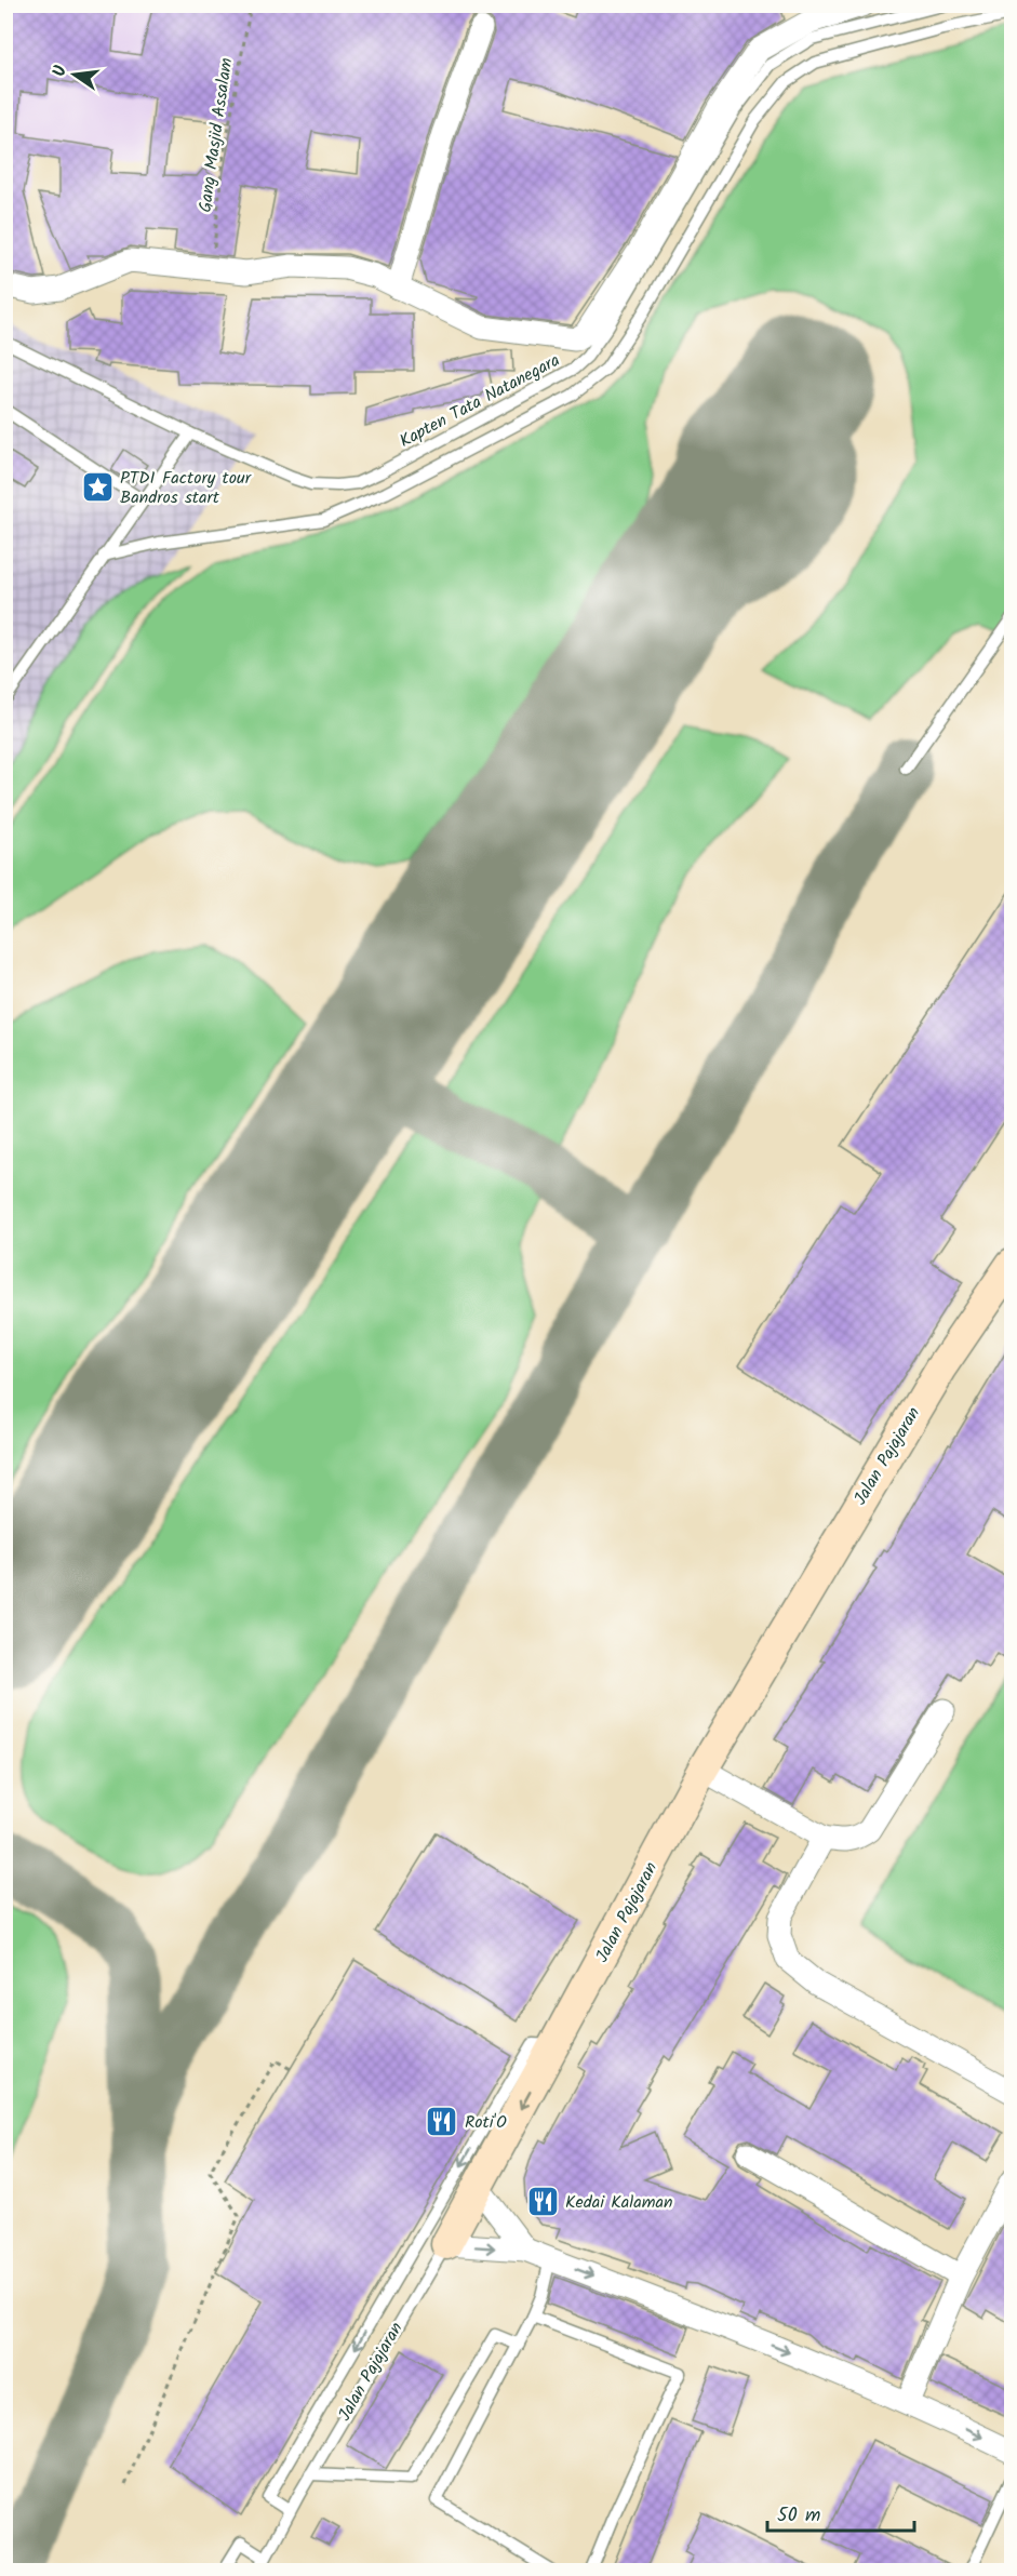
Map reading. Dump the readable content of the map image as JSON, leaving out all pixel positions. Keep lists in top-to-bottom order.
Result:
{
  "streets": {
    "main road": ["Jalan Pajajaran"],
    "lane": ["Kapten Tata Natanegara"],
    "path": ["Gang Masjid Assalam"]
  },
  "places": {
    "place": ["PTDI Factory tour Bandros start"],
    "restaurant": ["Roti'O", "Kedai Kalaman"]
  },
  "scale_bar": "50 m",
  "north": "left"
}
